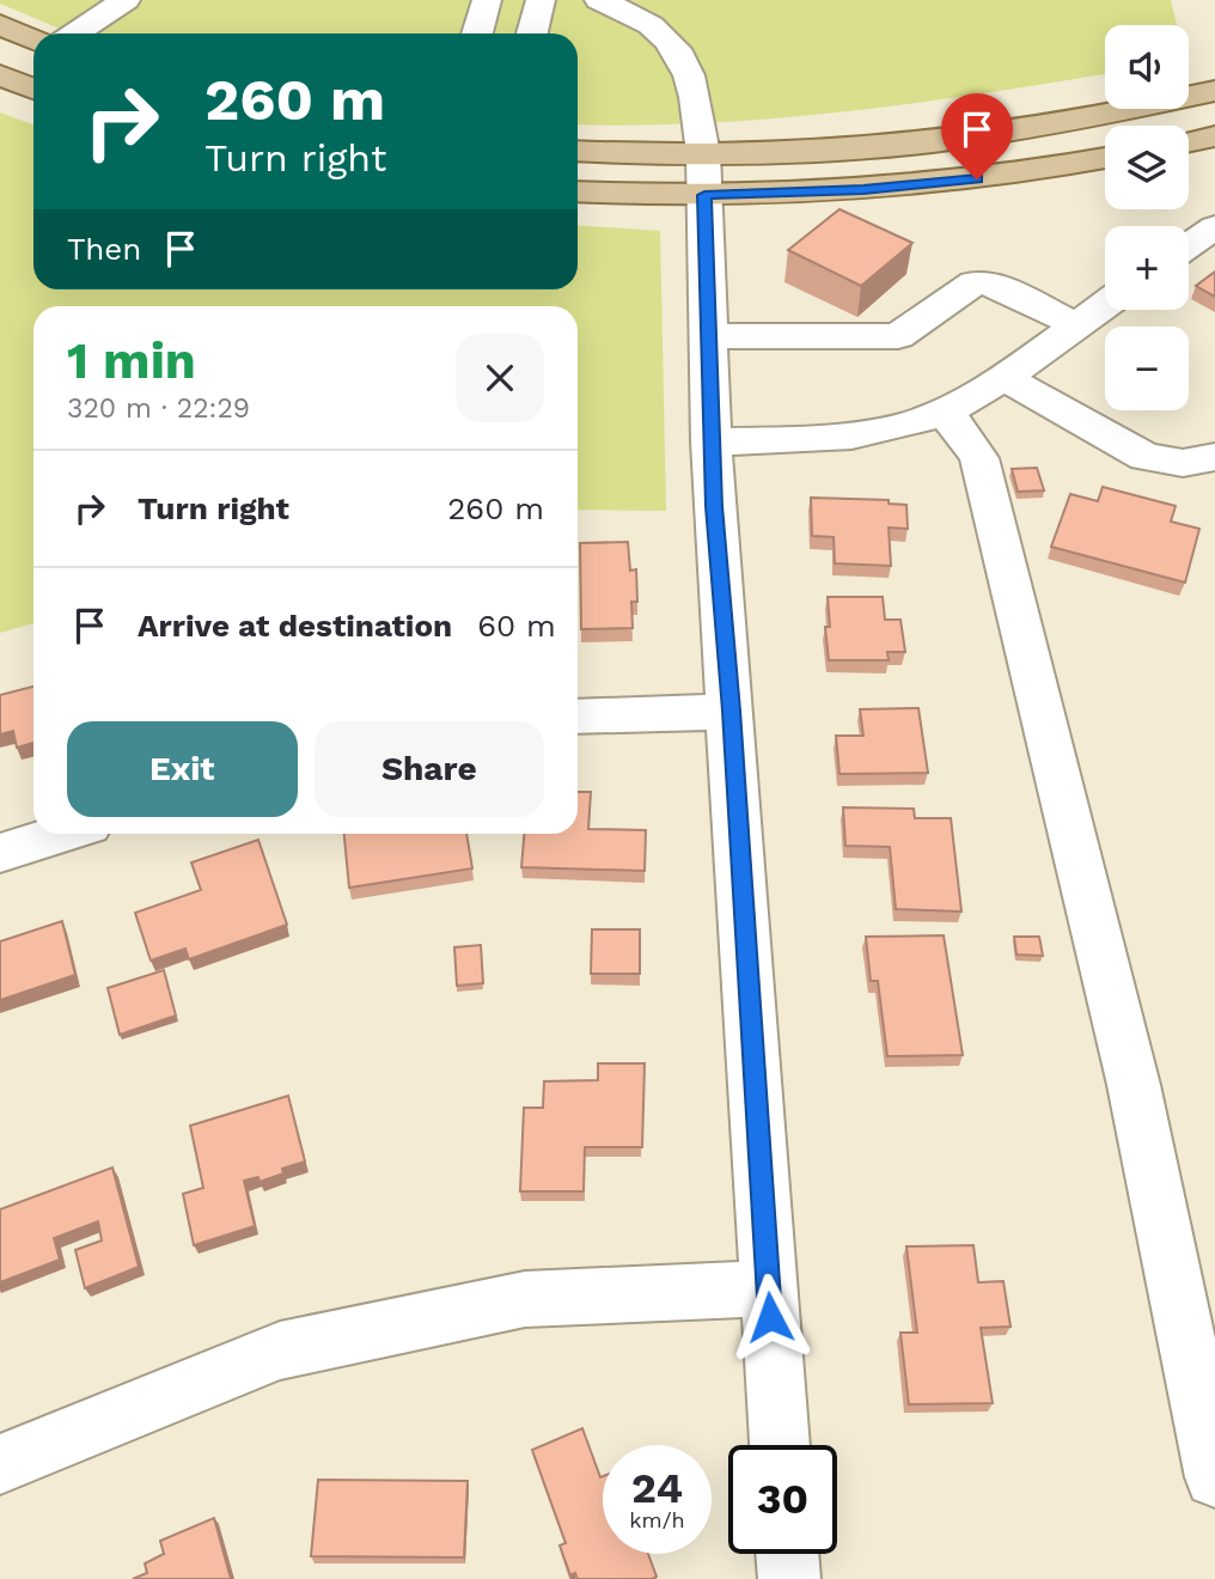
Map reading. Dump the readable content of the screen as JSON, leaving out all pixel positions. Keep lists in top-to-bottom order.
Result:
{
  "page": {
    "map_buttons": ["+", "−"],
    "turn": ["260 m", "Turn right"],
    "then": "Then",
    "heading": ["1 min", "320 m · 22:29"],
    "list": [
      {
        "name": "Turn right",
        "value": "260 m"
      },
      {
        "name": "Arrive at destination",
        "value": "60 m"
      }
    ],
    "buttons": ["Exit", "Share"],
    "speed": "24 km/h",
    "limit": "30"
  }
}
